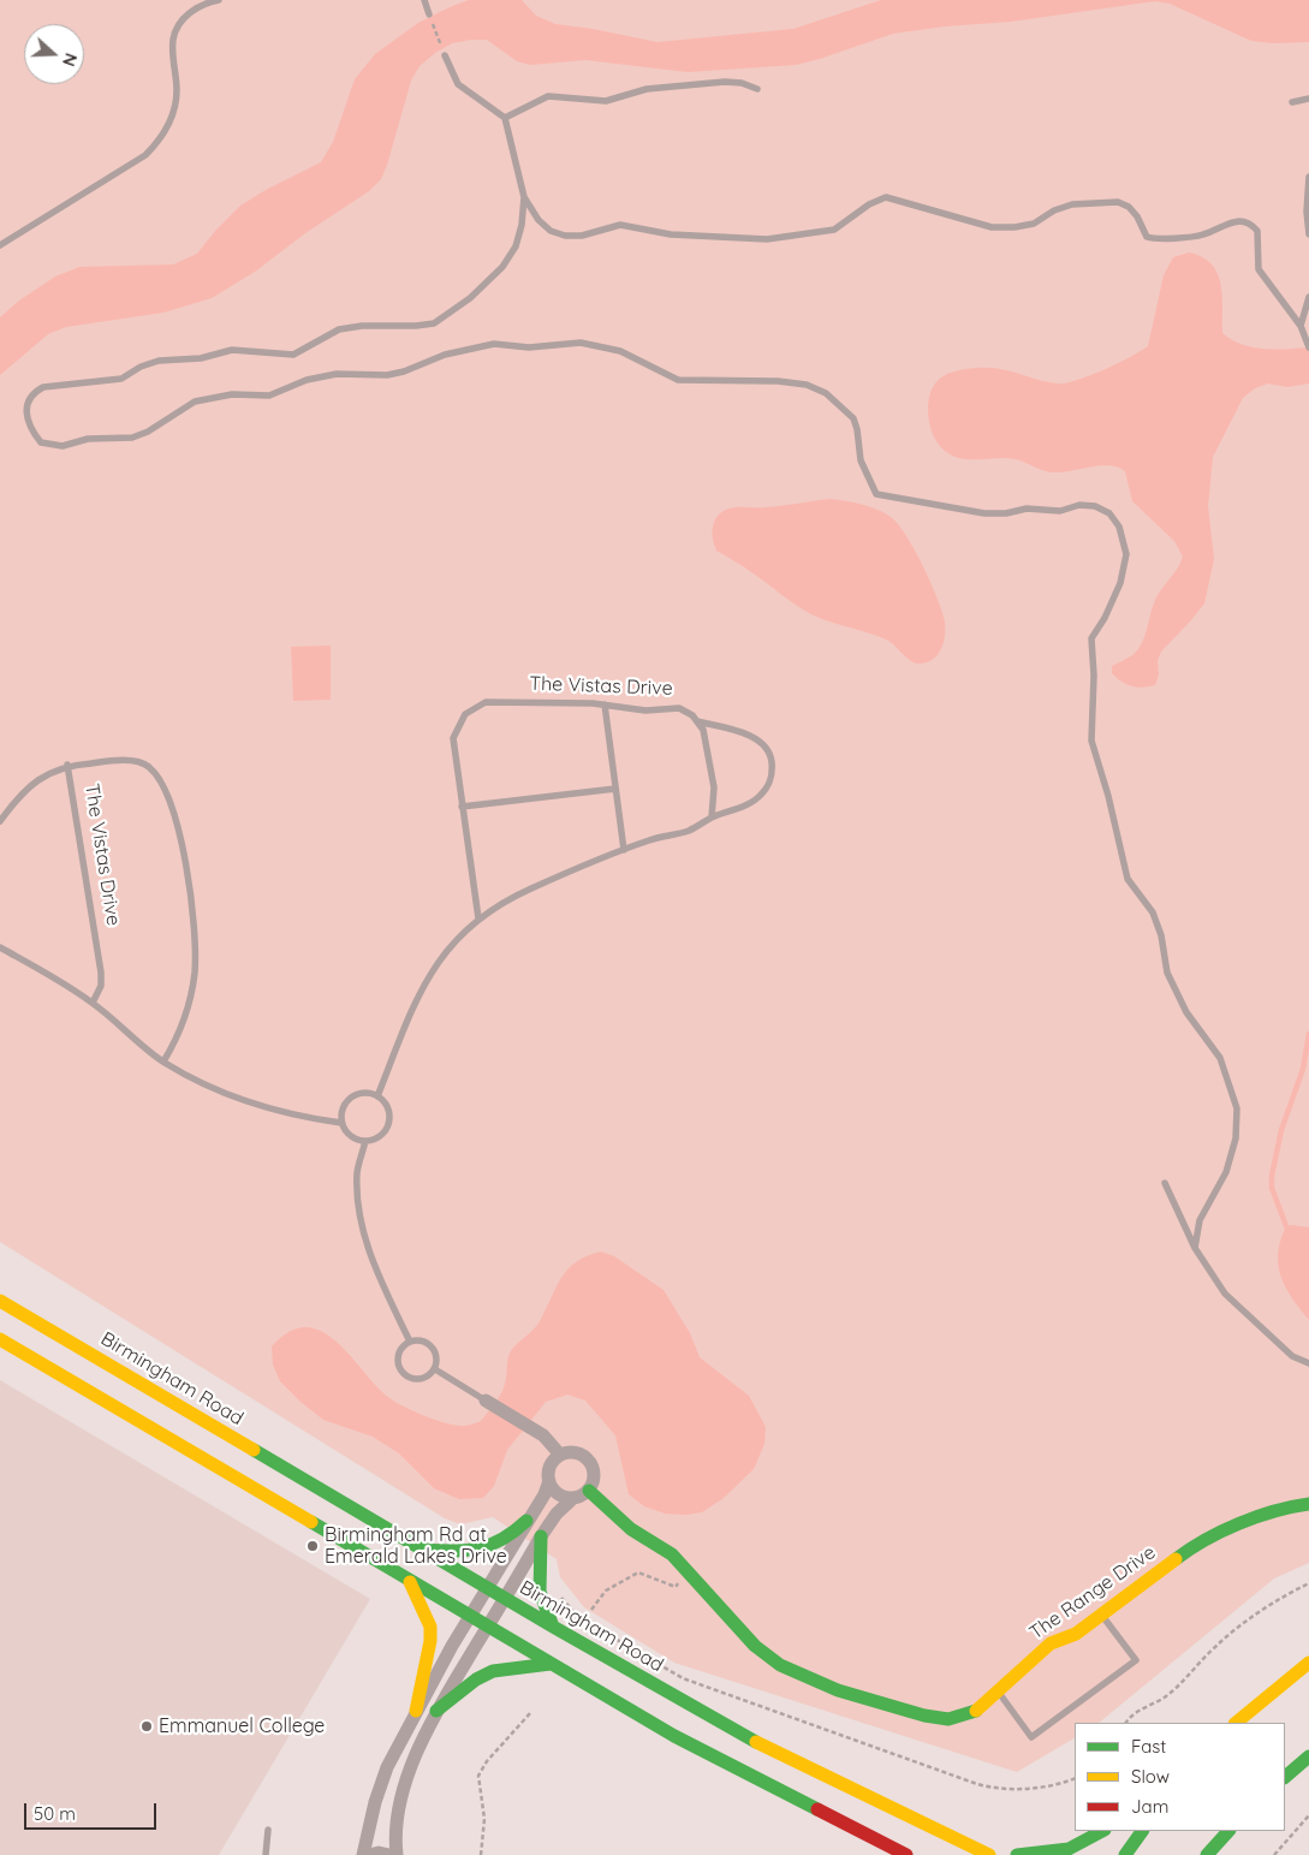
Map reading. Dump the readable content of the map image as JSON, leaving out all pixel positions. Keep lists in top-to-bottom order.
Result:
{
  "streets": {
    "street": ["Birmingham Road", "The Range Drive"],
    "lane": ["The Vistas Drive"]
  },
  "places": ["Birmingham Rd at Emerald Lakes Drive", "Emmanuel College"],
  "legend": ["Fast", "Slow", "Jam"],
  "scale_bar": "50 m",
  "north": "right"
}
